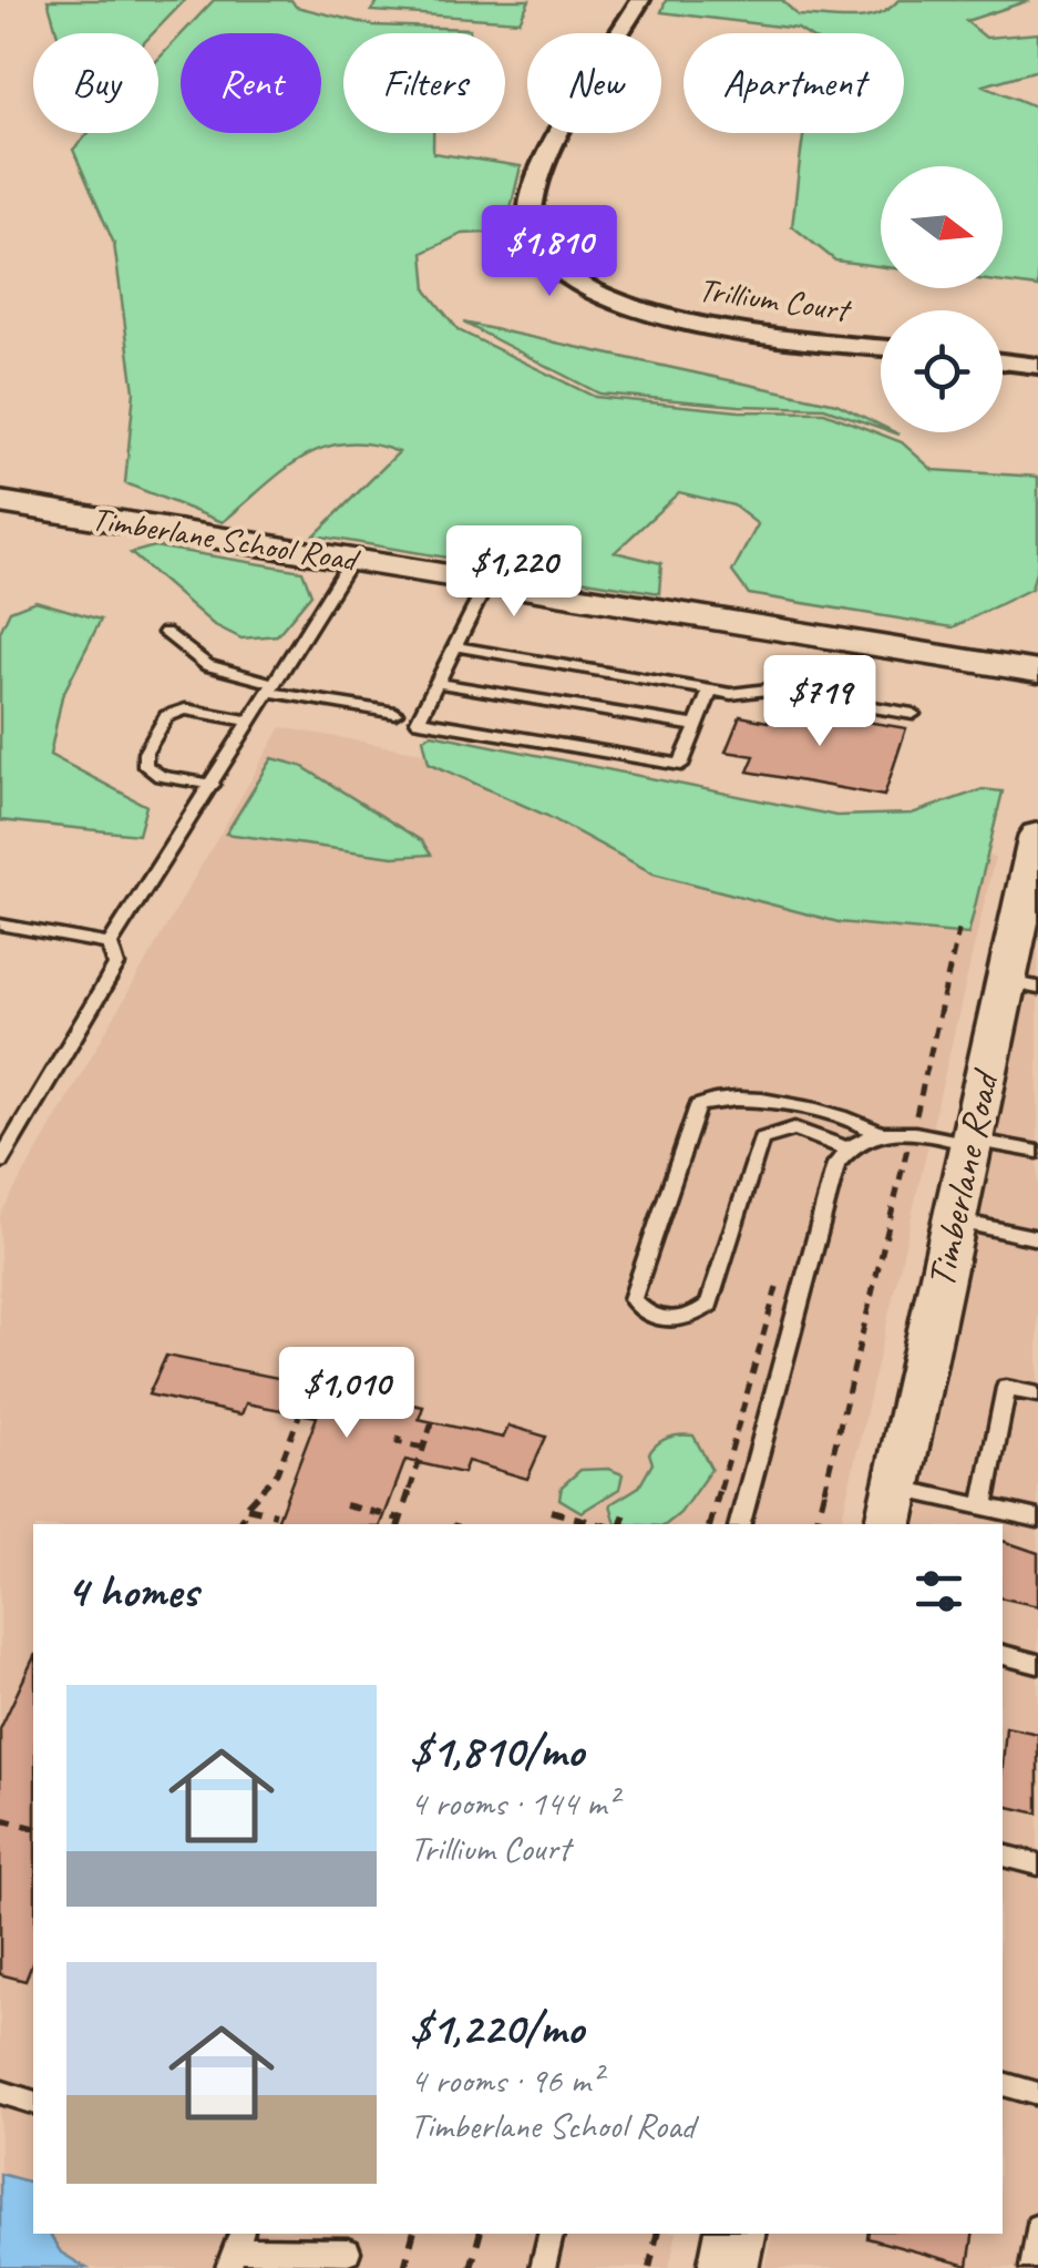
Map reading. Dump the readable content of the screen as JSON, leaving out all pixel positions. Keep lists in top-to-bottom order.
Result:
{
  "streets": {
    "street": ["Trillium Court", "Timberlane School Road", "Timberlane Road"]
  },
  "north": "right",
  "page": {
    "chip": [
      "Buy",
      "Rent",
      "Filters",
      "New",
      "Apartment"
    ],
    "price": [
      "$1,810",
      "$1,220",
      "$719",
      "$1,010"
    ],
    "heading": "4 homes",
    "list": [
      {
        "name": "$1,810/mo",
        "note": "4 rooms · 144 m² · Trillium Court"
      },
      {
        "name": "$1,220/mo",
        "note": "4 rooms · 96 m² · Timberlane School Road"
      }
    ]
  }
}
